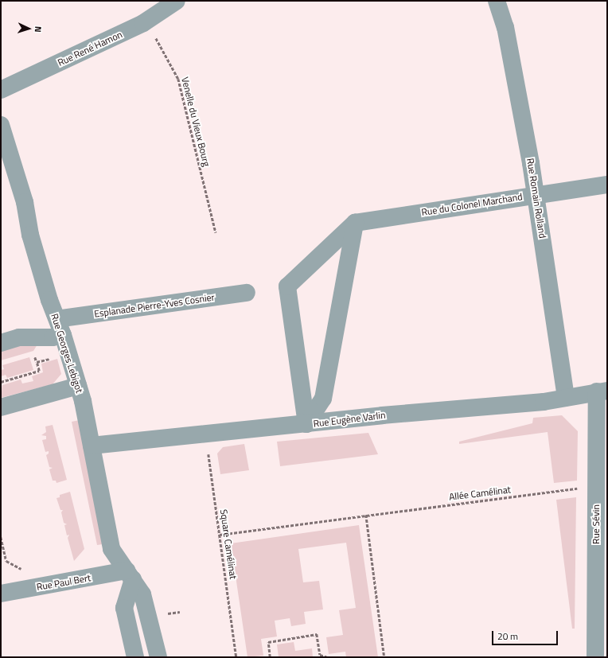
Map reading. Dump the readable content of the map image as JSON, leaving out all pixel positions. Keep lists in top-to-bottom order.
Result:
{
  "streets": {
    "street": [
      "Rue René Hamon",
      "Rue Romain Rolland",
      "Rue du Colonel Marchand",
      "Esplanade Pierre-Yves Cosnier",
      "Rue Georges Lebigot",
      "Rue Eugène Varlin",
      "Rue Sévin",
      "Rue Paul Bert"
    ],
    "path": ["Venelle du Vieux Bourg", "Allée Camélinat", "Square Camélinat"]
  },
  "crossings": [
    ["Rue René Hamon", "Venelle du Vieux Bourg"],
    ["Rue Romain Rolland", "Rue du Colonel Marchand"],
    ["Rue Romain Rolland", "Rue Eugène Varlin"],
    ["Esplanade Pierre-Yves Cosnier", "Rue Georges Lebigot"],
    ["Rue Georges Lebigot", "Rue Eugène Varlin"],
    ["Rue Georges Lebigot", "Rue Paul Bert"],
    ["Rue Eugène Varlin", "Rue Sévin"],
    ["Rue Eugène Varlin", "Square Camélinat"],
    ["Allée Camélinat", "Rue Sévin"],
    ["Allée Camélinat", "Square Camélinat"]
  ],
  "scale_bar": "20 m",
  "north": "right"
}
